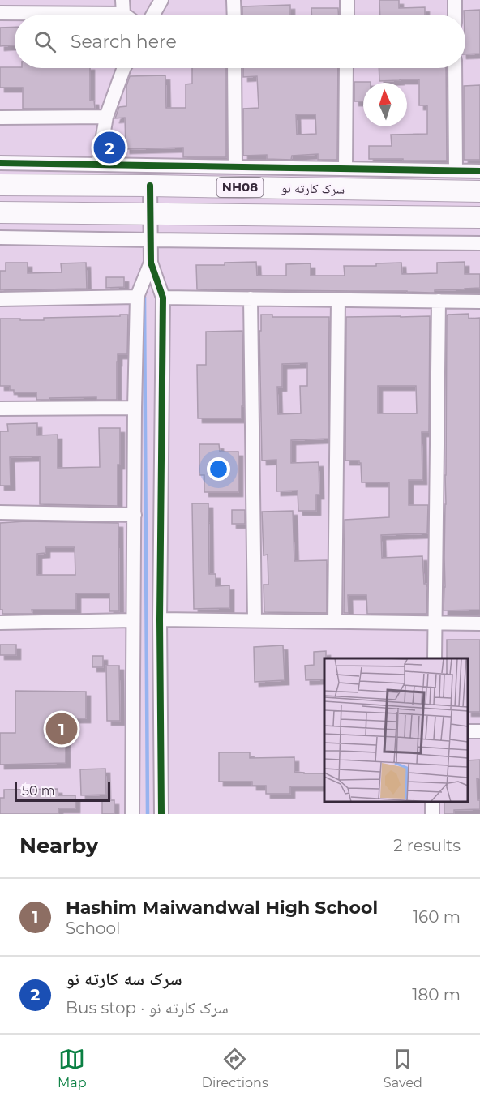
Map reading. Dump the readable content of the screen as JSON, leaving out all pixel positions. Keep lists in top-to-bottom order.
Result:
{
  "streets": {
    "highway": ["NH08", "سرک کارته نو"]
  },
  "scale_bar": "50 m",
  "north": "top",
  "page": {
    "search": "Search here",
    "pins": ["2", "1"],
    "scale": "50 m",
    "heading": ["Nearby", "2 results"],
    "list": [
      {
        "mark": "1",
        "name": "Hashim Maiwandwal High School",
        "note": "School",
        "value": "160 m"
      },
      {
        "mark": "2",
        "name": "سرک سه کارته نو",
        "note": "Bus stop · سرک کارته نو",
        "value": "180 m"
      }
    ],
    "nav": ["Map", "Directions", "Saved"]
  }
}
